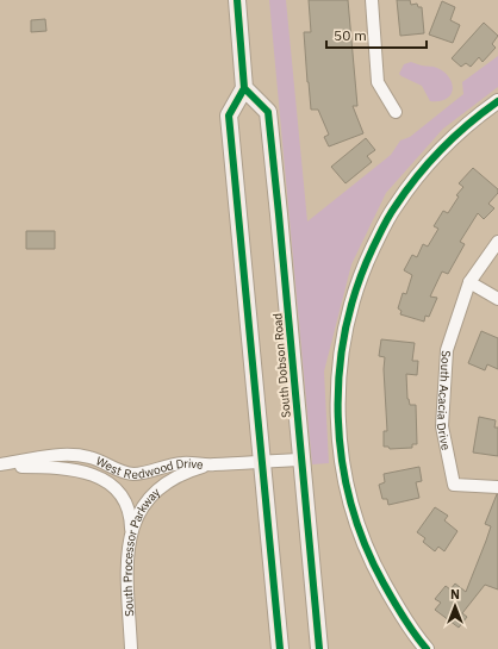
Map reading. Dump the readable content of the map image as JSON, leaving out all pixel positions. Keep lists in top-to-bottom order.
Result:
{
  "streets": {
    "main road": ["South Dobson Road"],
    "street": ["South Acacia Drive", "West Redwood Drive", "South Processor Parkway"]
  },
  "crossings": [
    ["South Dobson Road", "West Redwood Drive"],
    ["West Redwood Drive", "South Processor Parkway"]
  ],
  "scale_bar": "50 m",
  "north": "top"
}
